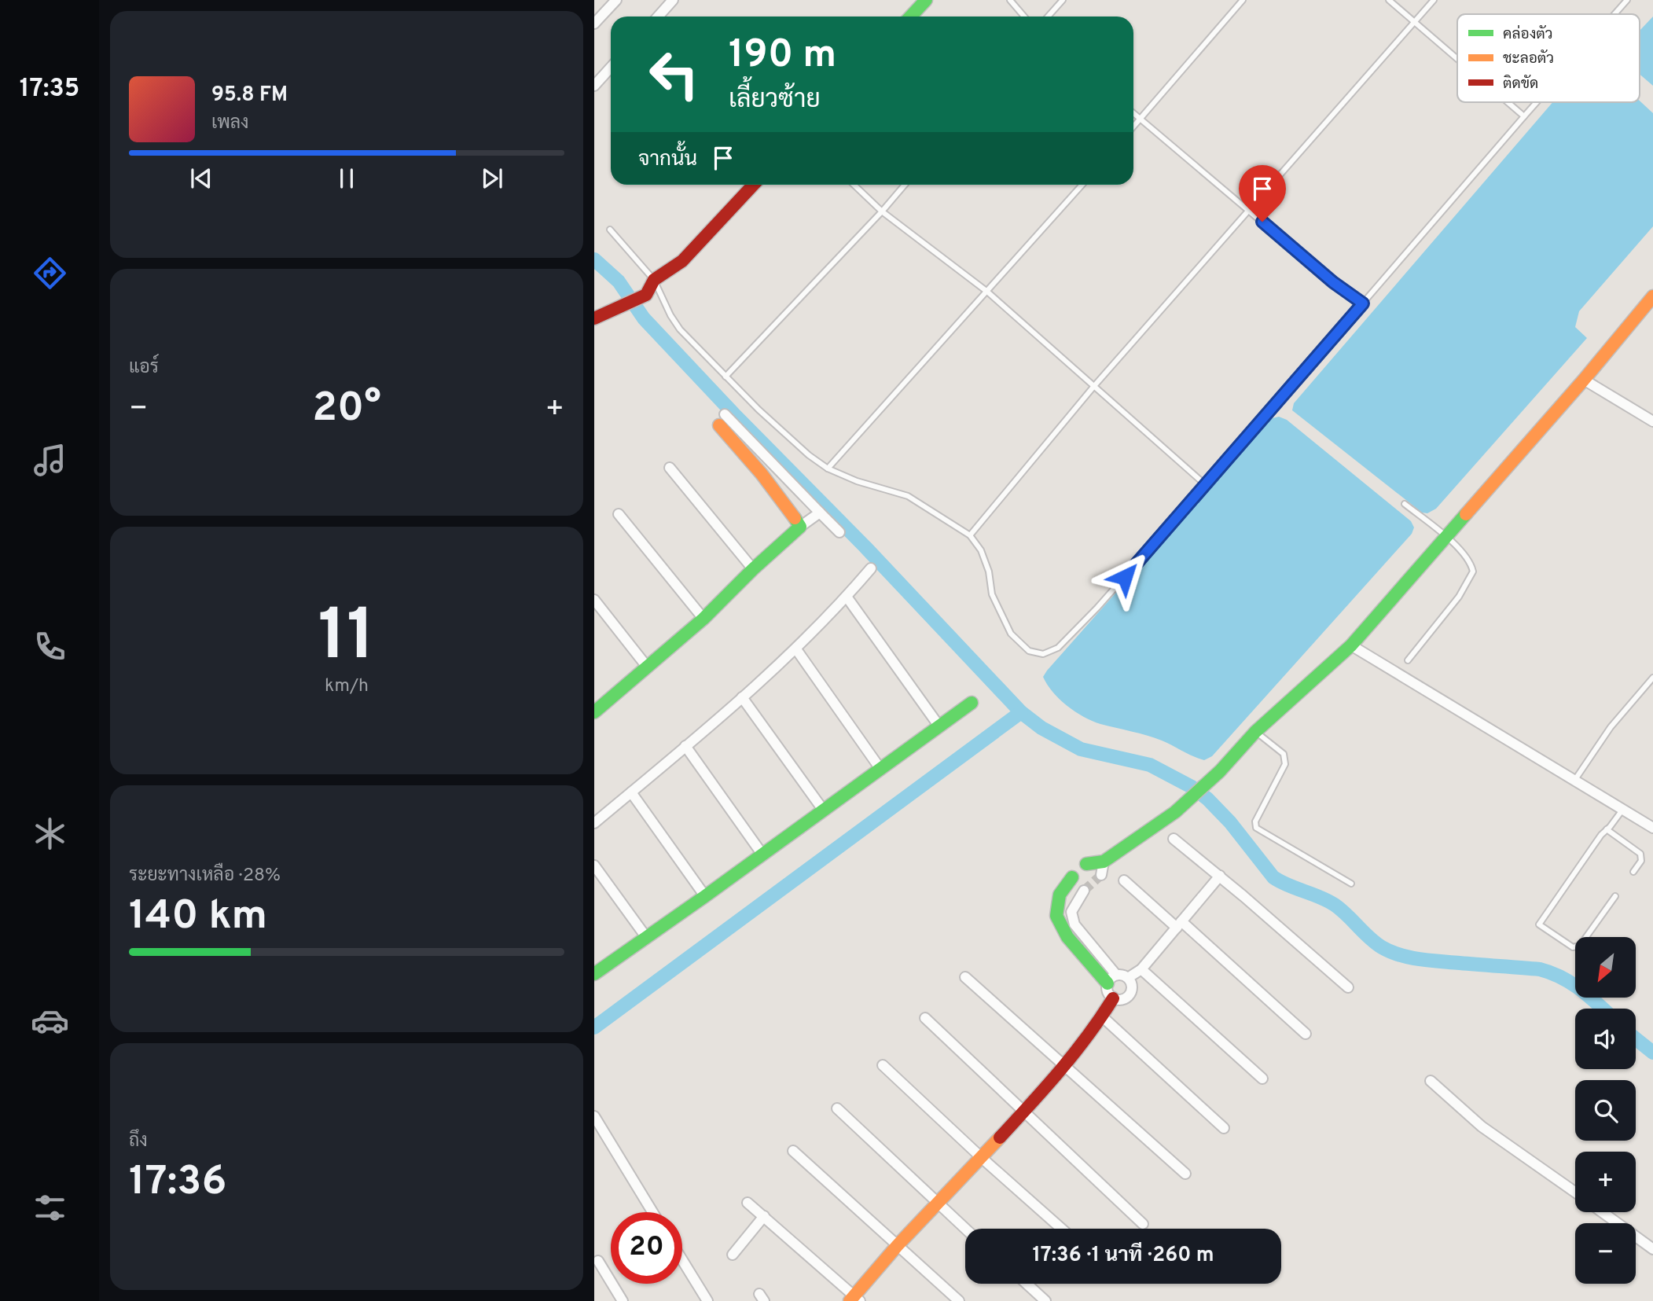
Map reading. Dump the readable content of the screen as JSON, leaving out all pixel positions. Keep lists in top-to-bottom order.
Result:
{
  "legend": ["คล่องตัว", "ชะลอตัว", "ติดขัด"],
  "north": "bottom left",
  "page": {
    "tabs": "17:35",
    "turn": ["190 m", "เลี้ยวซ้าย"],
    "song": ["95.8 FM", "เพลง"],
    "then": "จากนั้น",
    "tile": [
      "แอร์",
      ["11", "km/h"],
      ["ระยะทางเหลือ · 28%", "140 km"],
      ["ถึง", "17:36"]
    ],
    "heat": ["−", "20°", "+"],
    "map_buttons": ["+", "−"],
    "limit": "20",
    "trip": "17:36 · 1 นาที · 260 m"
  }
}
